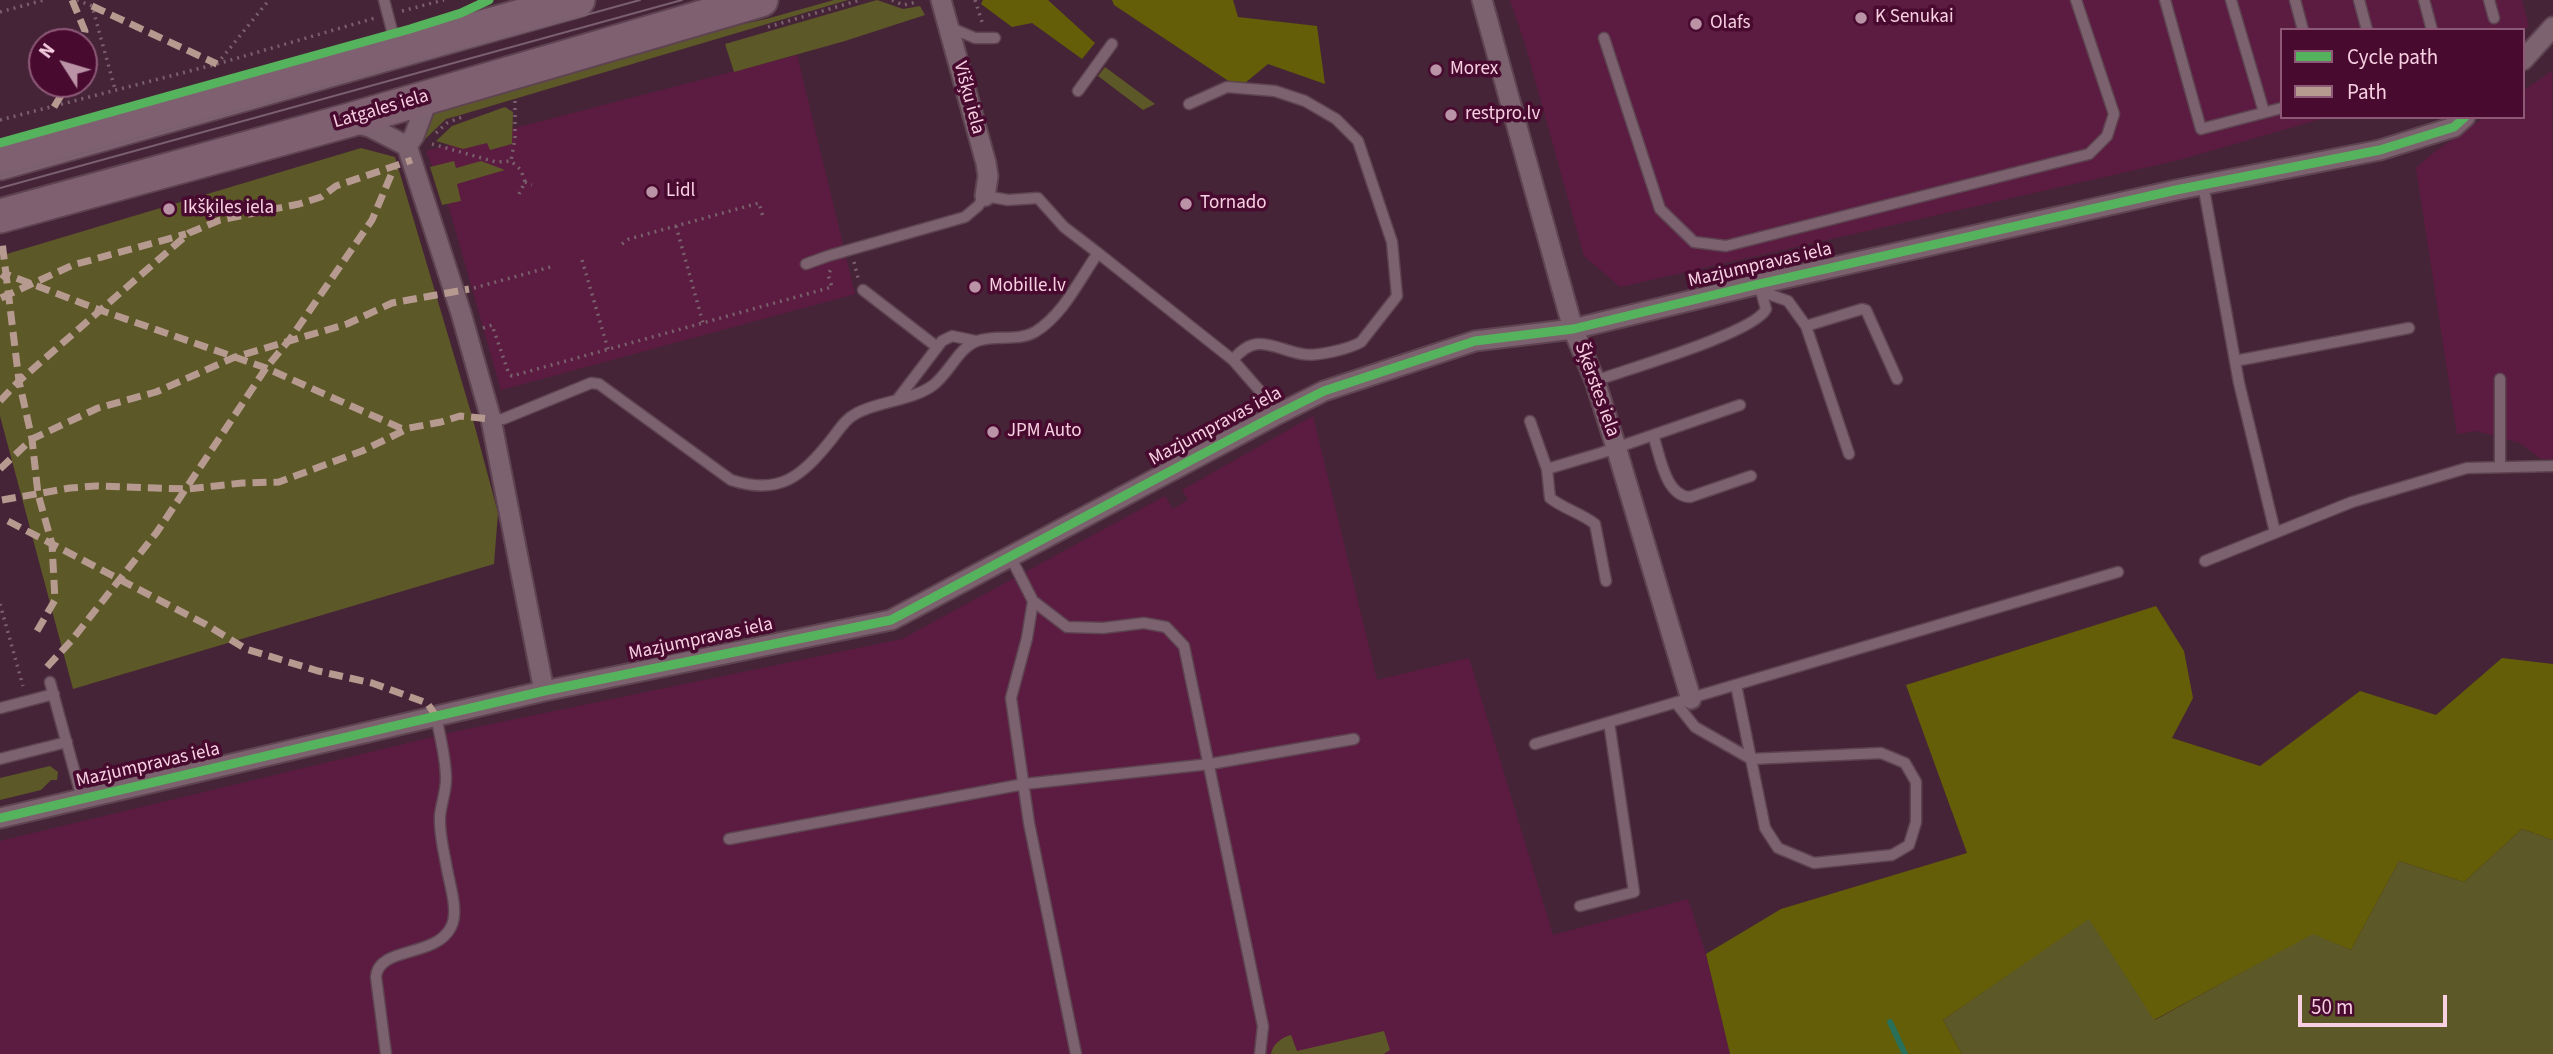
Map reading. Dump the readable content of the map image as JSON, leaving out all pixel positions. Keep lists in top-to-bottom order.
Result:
{
  "streets": {
    "highway": ["Latgales iela"],
    "street": ["Višķu iela", "Mazjumpravas iela", "Šķērstes iela"]
  },
  "crossings": [
    ["Mazjumpravas iela", "Šķērstes iela"]
  ],
  "places": [
    "K Senukai",
    "Olafs",
    "Morex",
    "restpro.lv",
    "Lidl",
    "Tornado",
    "Ikšķiles iela",
    "Mobille.lv",
    "JPM Auto"
  ],
  "legend": ["Cycle path", "Path"],
  "scale_bar": "50 m",
  "north": "top left"
}
